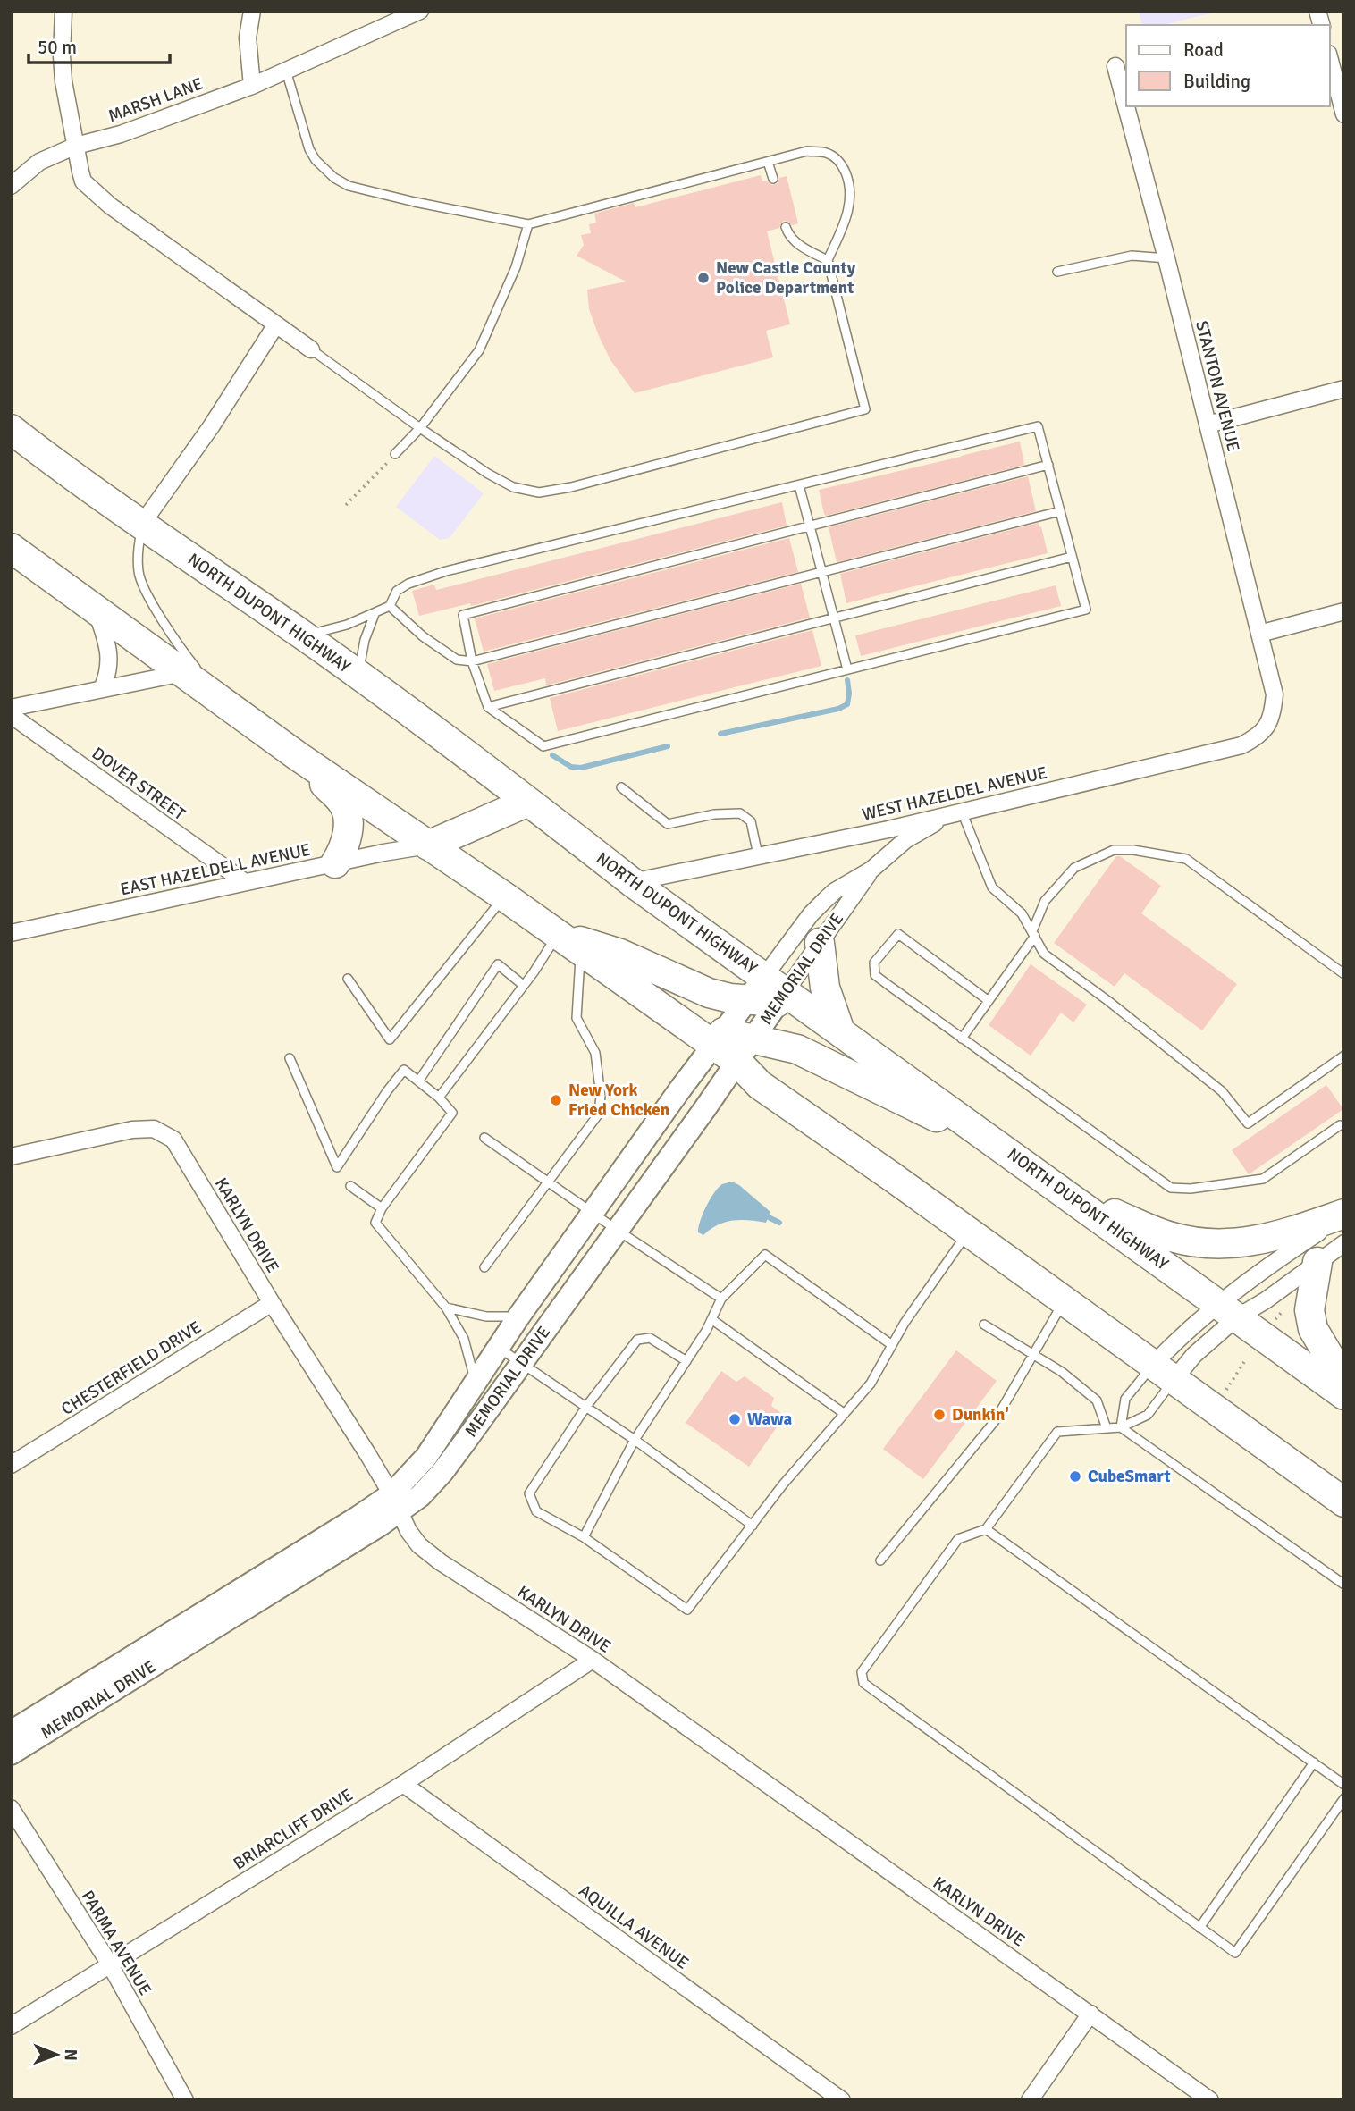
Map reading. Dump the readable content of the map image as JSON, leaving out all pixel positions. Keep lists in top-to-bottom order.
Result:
{
  "streets": {
    "highway": ["NORTH DUPONT HIGHWAY"],
    "street": [
      "MARSH LANE",
      "STANTON AVENUE",
      "DOVER STREET",
      "WEST HAZELDEL AVENUE",
      "EAST HAZELDELL AVENUE",
      "MEMORIAL DRIVE",
      "KARLYN DRIVE",
      "CHESTERFIELD DRIVE",
      "BRIARCLIFF DRIVE",
      "AQUILLA AVENUE",
      "PARMA AVENUE"
    ]
  },
  "crossings": [
    ["STANTON AVENUE", "WEST HAZELDEL AVENUE"],
    ["NORTH DUPONT HIGHWAY", "WEST HAZELDEL AVENUE"],
    ["NORTH DUPONT HIGHWAY", "MEMORIAL DRIVE"],
    ["DOVER STREET", "EAST HAZELDELL AVENUE"],
    ["WEST HAZELDEL AVENUE", "MEMORIAL DRIVE"],
    ["MEMORIAL DRIVE", "KARLYN DRIVE"],
    ["KARLYN DRIVE", "CHESTERFIELD DRIVE"],
    ["KARLYN DRIVE", "BRIARCLIFF DRIVE"],
    ["BRIARCLIFF DRIVE", "AQUILLA AVENUE"],
    ["BRIARCLIFF DRIVE", "PARMA AVENUE"]
  ],
  "places": [
    "New Castle County Police Department",
    "New York Fried Chicken",
    "Dunkin'",
    "Wawa",
    "CubeSmart"
  ],
  "legend": ["Road", "Building"],
  "scale_bar": "50 m",
  "north": "right"
}
